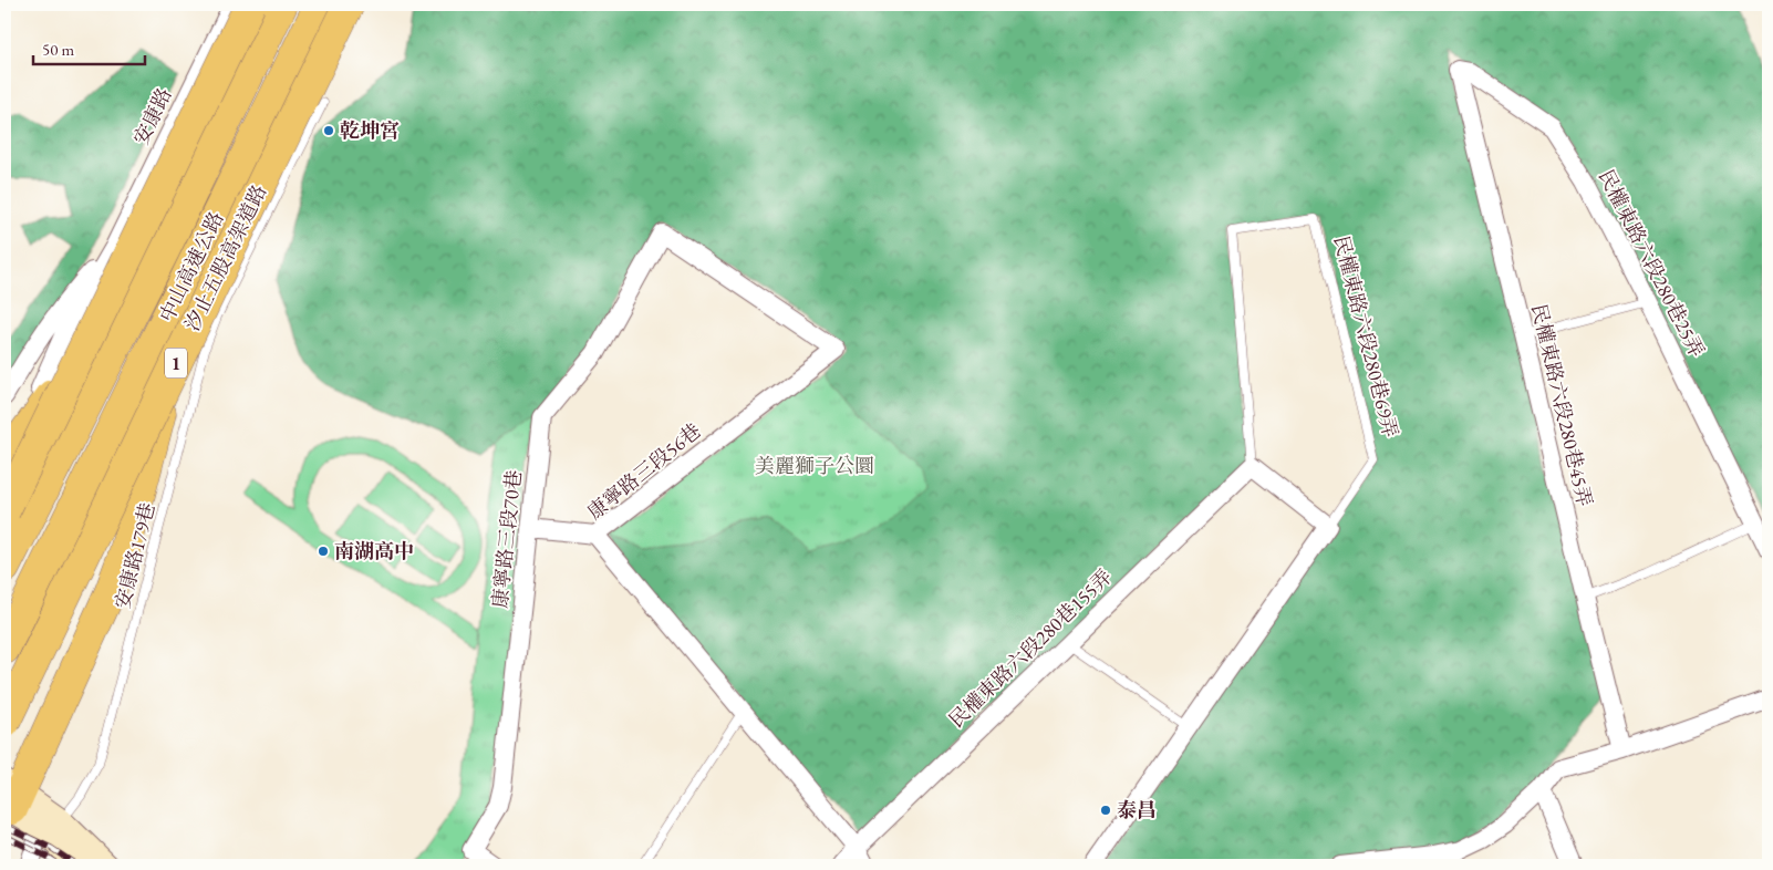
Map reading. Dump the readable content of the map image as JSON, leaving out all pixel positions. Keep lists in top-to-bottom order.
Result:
{
  "streets": {
    "highway": ["汐止五股高架道路", "中山高速公路", "1"],
    "street": [
      "安康路",
      "民權東路六段280巷25弄",
      "民權東路六段280巷69弄",
      "民權東路六段280巷45弄",
      "康寧路三段56巷",
      "康寧路三段70巷",
      "民權東路六段280巷155弄"
    ],
    "lane": ["安康路179巷"]
  },
  "crossings": [
    ["民權東路六段280巷25弄", "民權東路六段280巷45弄"],
    ["民權東路六段280巷69弄", "民權東路六段280巷155弄"],
    ["康寧路三段56巷", "康寧路三段70巷"],
    ["康寧路三段56巷", "民權東路六段280巷155弄"]
  ],
  "parks": ["美麗獅子公圜"],
  "places": ["乾坤宮", "南湖高中", "泰昌"],
  "scale_bar": "50 m"
}
